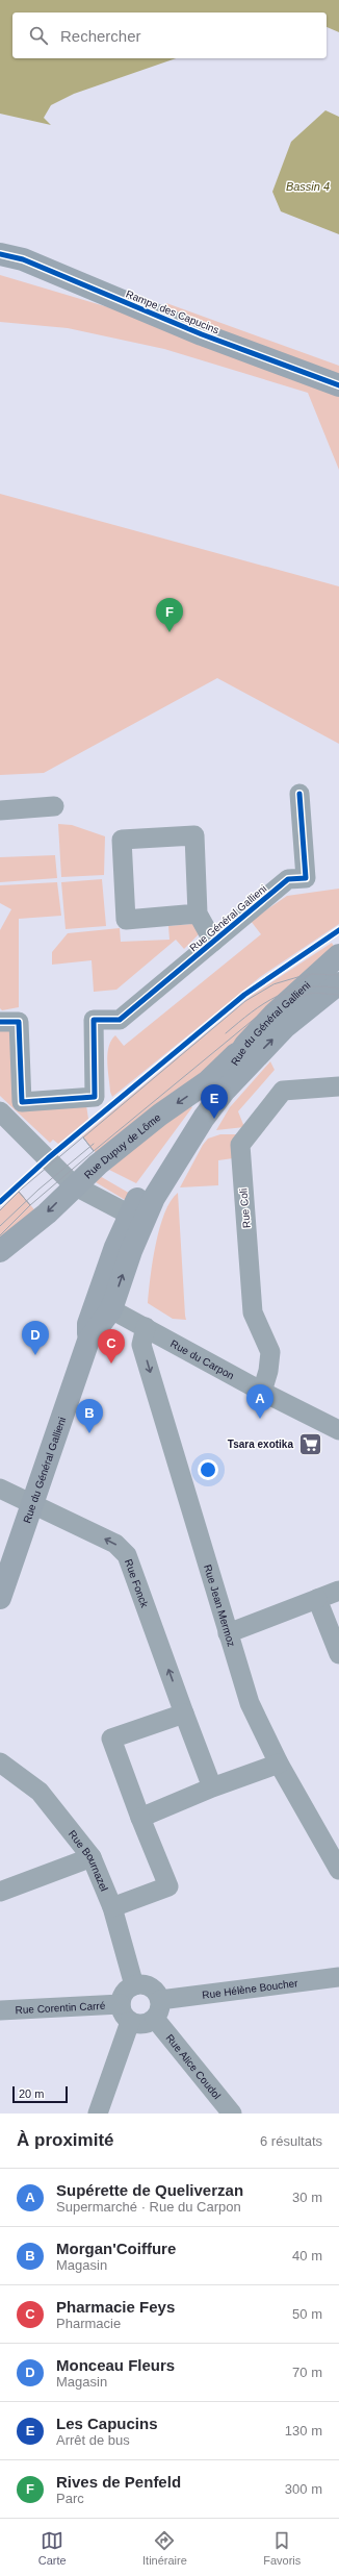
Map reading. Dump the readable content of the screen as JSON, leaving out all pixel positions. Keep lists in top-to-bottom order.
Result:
{
  "streets": {
    "main road": ["Rampe des Capucins", "Rue du Général Gallieni", "Rue Dupuy de Lôme"],
    "street": [
      "Rue Général Gallieni",
      "Rue Coli",
      "Rue du Carpon",
      "Rue Fonck",
      "Rue Jean Mermoz",
      "Rue Bournazel",
      "Rue Hélène Boucher",
      "Rue Corentin Carré",
      "Rue Alice Coudol"
    ]
  },
  "crossings": [
    ["Rue du Général Gallieni", "Rue Dupuy de Lôme"],
    ["Rue du Général Gallieni", "Rue du Carpon"],
    ["Rue du Général Gallieni", "Rue Fonck"],
    ["Rue Coli", "Rue du Carpon"],
    ["Rue du Carpon", "Rue Jean Mermoz"],
    ["Rue Bournazel", "Rue Hélène Boucher"],
    ["Rue Bournazel", "Rue Corentin Carré"],
    ["Rue Bournazel", "Rue Alice Coudol"],
    ["Rue Hélène Boucher", "Rue Corentin Carré"],
    ["Rue Hélène Boucher", "Rue Alice Coudol"],
    ["Rue Corentin Carré", "Rue Alice Coudol"]
  ],
  "one_way": ["Rue Dupuy de Lôme", "Rue Fonck", "Rue Jean Mermoz"],
  "water": ["Bassin 4"],
  "places": {
    "supermarket": ["Tsara exotika"]
  },
  "scale_bar": "20 m",
  "page": {
    "search": "Rechercher",
    "pins": [
      "F",
      "E",
      "D",
      "C",
      "A",
      "B"
    ],
    "scale": "20 m",
    "heading": ["À proximité", "6 résultats"],
    "list": [
      {
        "mark": "A",
        "name": "Supérette de Queliverzan",
        "note": "Supermarché · Rue du Carpon",
        "value": "30 m"
      },
      {
        "mark": "B",
        "name": "Morgan'Coiffure",
        "note": "Magasin",
        "value": "40 m"
      },
      {
        "mark": "C",
        "name": "Pharmacie Feys",
        "note": "Pharmacie",
        "value": "50 m"
      },
      {
        "mark": "D",
        "name": "Monceau Fleurs",
        "note": "Magasin",
        "value": "70 m"
      },
      {
        "mark": "E",
        "name": "Les Capucins",
        "note": "Arrêt de bus",
        "value": "130 m"
      },
      {
        "mark": "F",
        "name": "Rives de Penfeld",
        "note": "Parc",
        "value": "300 m"
      }
    ],
    "nav": ["Carte", "Itinéraire", "Favoris"]
  }
}
